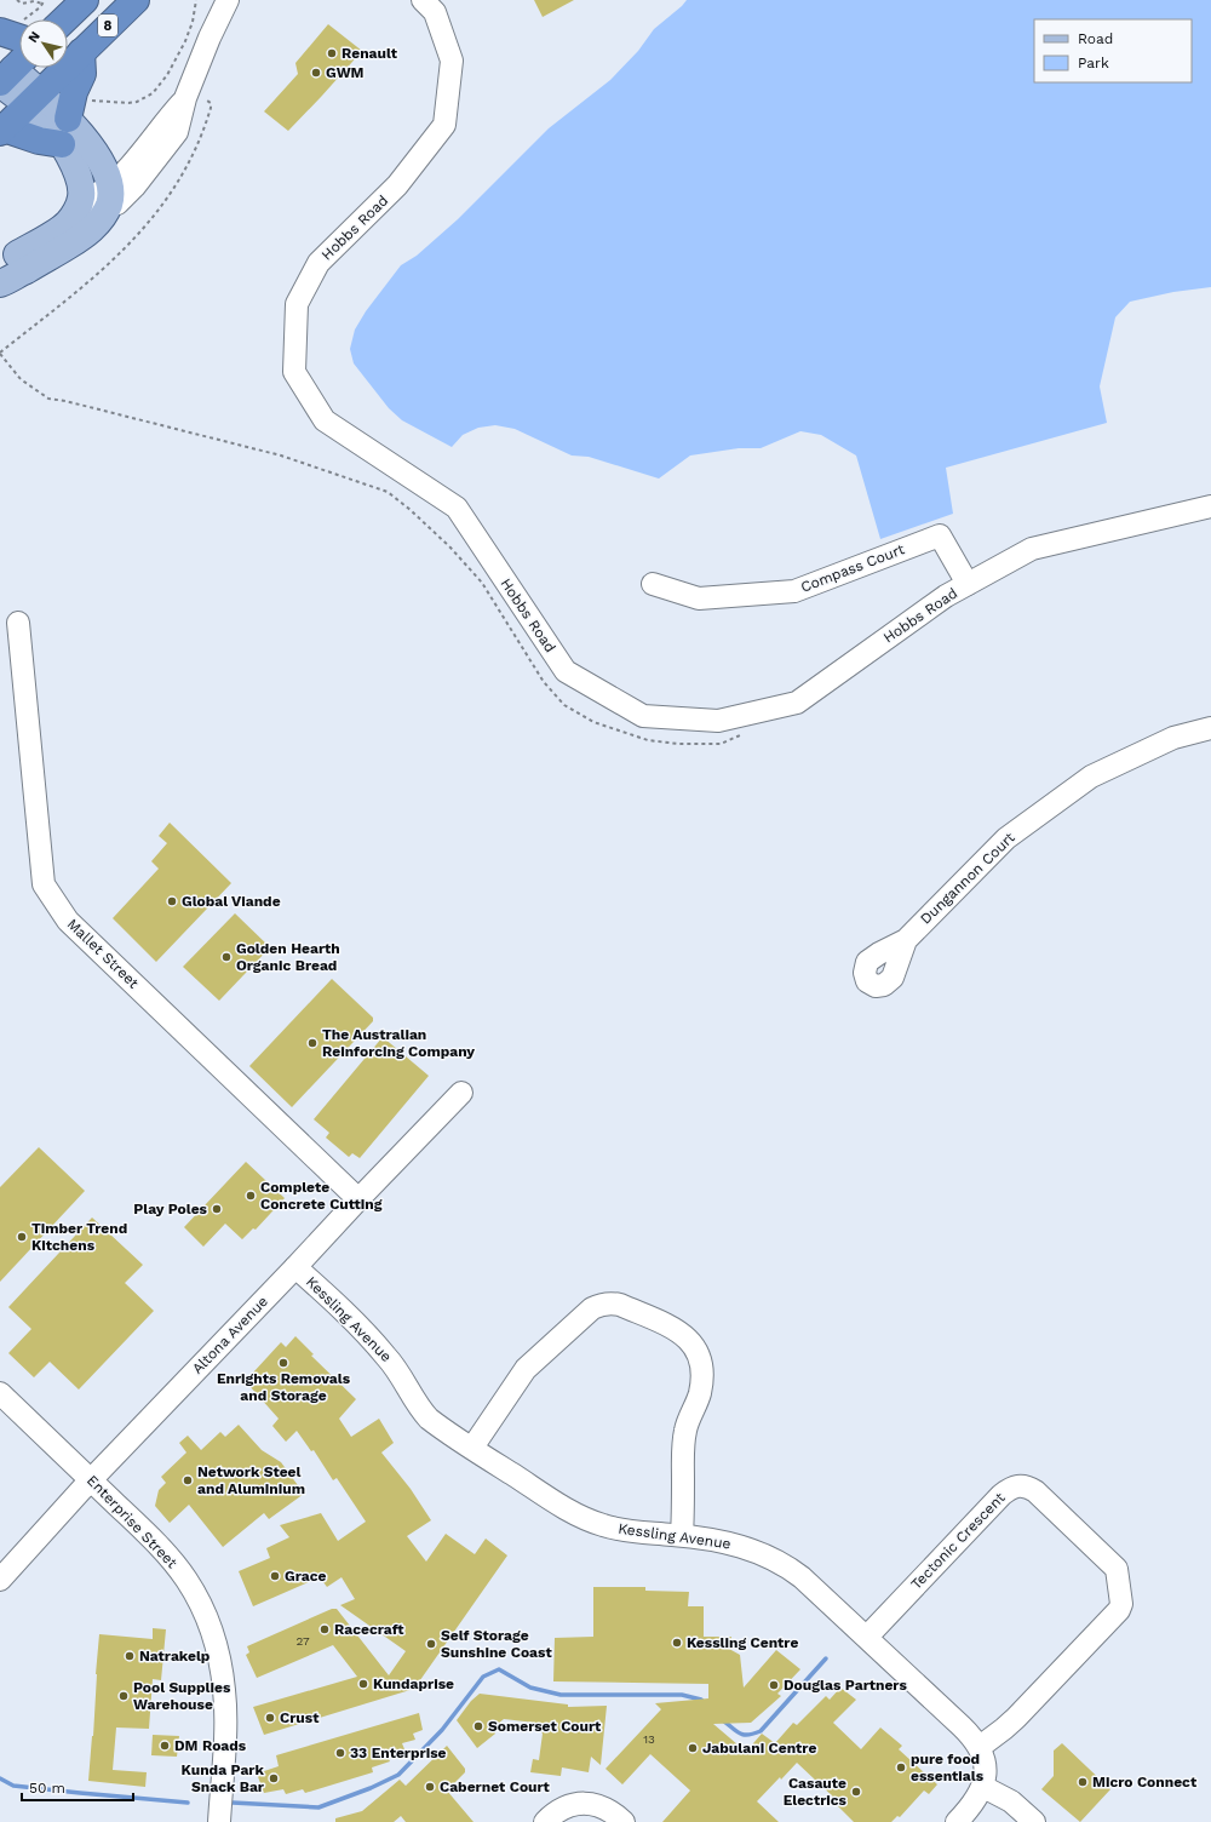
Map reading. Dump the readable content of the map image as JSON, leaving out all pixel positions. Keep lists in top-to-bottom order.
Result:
{
  "streets": {
    "highway": ["8"],
    "street": [
      "Hobbs Road",
      "Compass Court",
      "Dungannon Court",
      "Mallet Street",
      "Kessling Avenue",
      "Altona Avenue",
      "Enterprise Street",
      "Tectonic Crescent"
    ]
  },
  "crossings": [
    ["Hobbs Road", "Compass Court"],
    ["Mallet Street", "Altona Avenue"],
    ["Kessling Avenue", "Altona Avenue"],
    ["Kessling Avenue", "Tectonic Crescent"],
    ["Altona Avenue", "Enterprise Street"]
  ],
  "places": [
    "Renault",
    "GWM",
    "Global Viande",
    "Golden Hearth Organic Bread",
    "The Australian Reinforcing Company",
    "Complete Concrete Cutting",
    "Play Poles",
    "Timber Trend Kitchens",
    "Enrights Removals and Storage",
    "Network Steel and Aluminium",
    "Grace",
    "Racecraft",
    "Kessling Centre",
    "Self Storage Sunshine Coast",
    "Natrakelp",
    "Kundaprise",
    "Douglas Partners",
    "Pool Supplies Warehouse",
    "Crust",
    "Somerset Court",
    "DM Roads",
    "Jabulani Centre",
    "33 Enterprise",
    "pure food essentials",
    "Kunda Park Snack Bar",
    "Micro Connect",
    "Cabernet Court",
    "Casaute Electrics"
  ],
  "house_numbers": ["27", "13"],
  "legend": ["Road", "Park"],
  "scale_bar": "50 m",
  "north": "top left"
}
